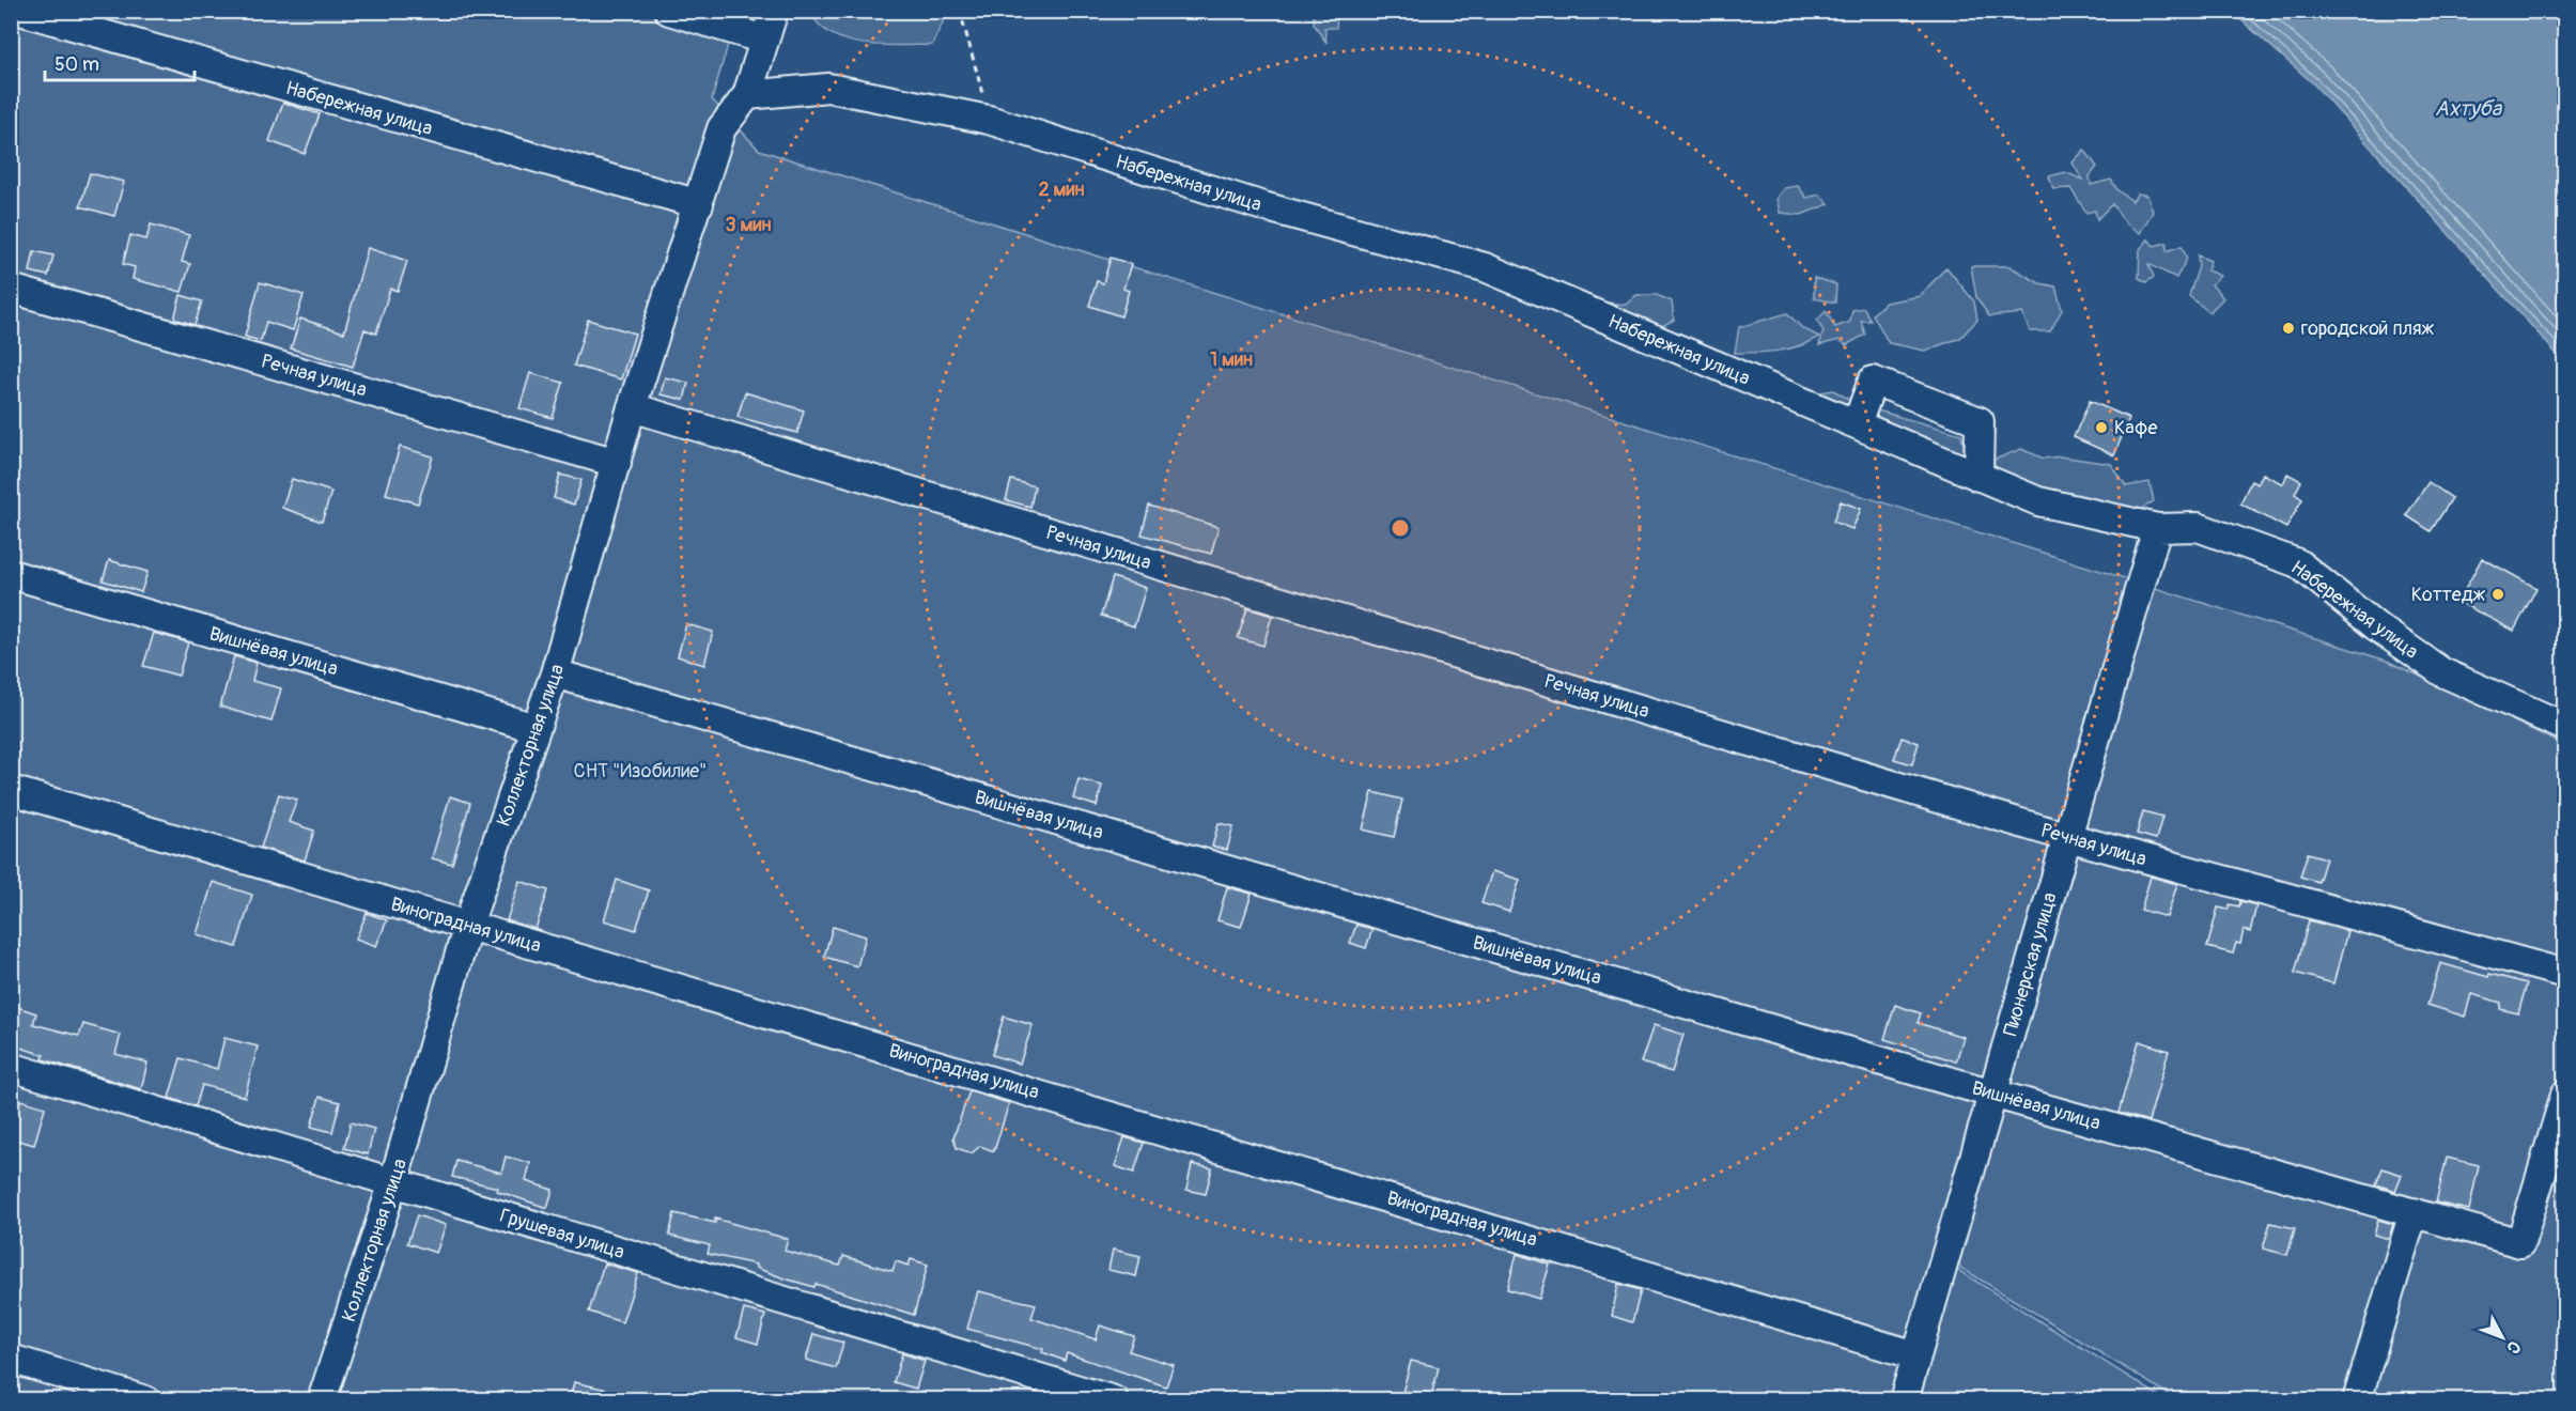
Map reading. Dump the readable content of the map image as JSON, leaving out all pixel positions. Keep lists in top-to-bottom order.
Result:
{
  "streets": {
    "street": [
      "Набережная улица",
      "Речная улица",
      "Вишнёвая улица",
      "Коллекторная улица",
      "Виноградная улица",
      "Пионерская улица",
      "Грушевая улица"
    ]
  },
  "crossings": [
    ["Набережная улица", "Коллекторная улица"],
    ["Набережная улица", "Пионерская улица"],
    ["Речная улица", "Коллекторная улица"],
    ["Речная улица", "Пионерская улица"],
    ["Вишнёвая улица", "Коллекторная улица"],
    ["Вишнёвая улица", "Пионерская улица"],
    ["Коллекторная улица", "Виноградная улица"],
    ["Коллекторная улица", "Грушевая улица"],
    ["Виноградная улица", "Пионерская улица"]
  ],
  "water": ["Ахтуба"],
  "parks": ["СНТ \"Изобилие\""],
  "places": ["городской пляж", "Кафе", "Коттедж"],
  "scale_bar": "50 m",
  "north": "bottom right",
  "rings": ["2 мин", "3 мин", "1 мин"]
}
